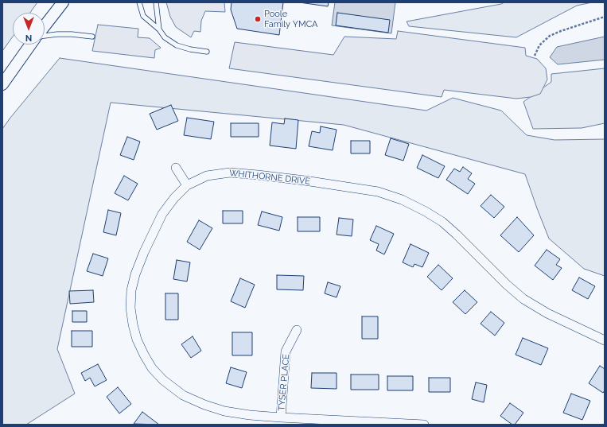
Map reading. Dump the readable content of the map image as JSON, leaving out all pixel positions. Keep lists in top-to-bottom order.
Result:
{
  "streets": {
    "street": ["WHITHORNE DRIVE", "TYSER PLACE"]
  },
  "crossings": [
    ["WHITHORNE DRIVE", "TYSER PLACE"]
  ],
  "places": ["Poole Family YMCA"],
  "north": "bottom"
}
